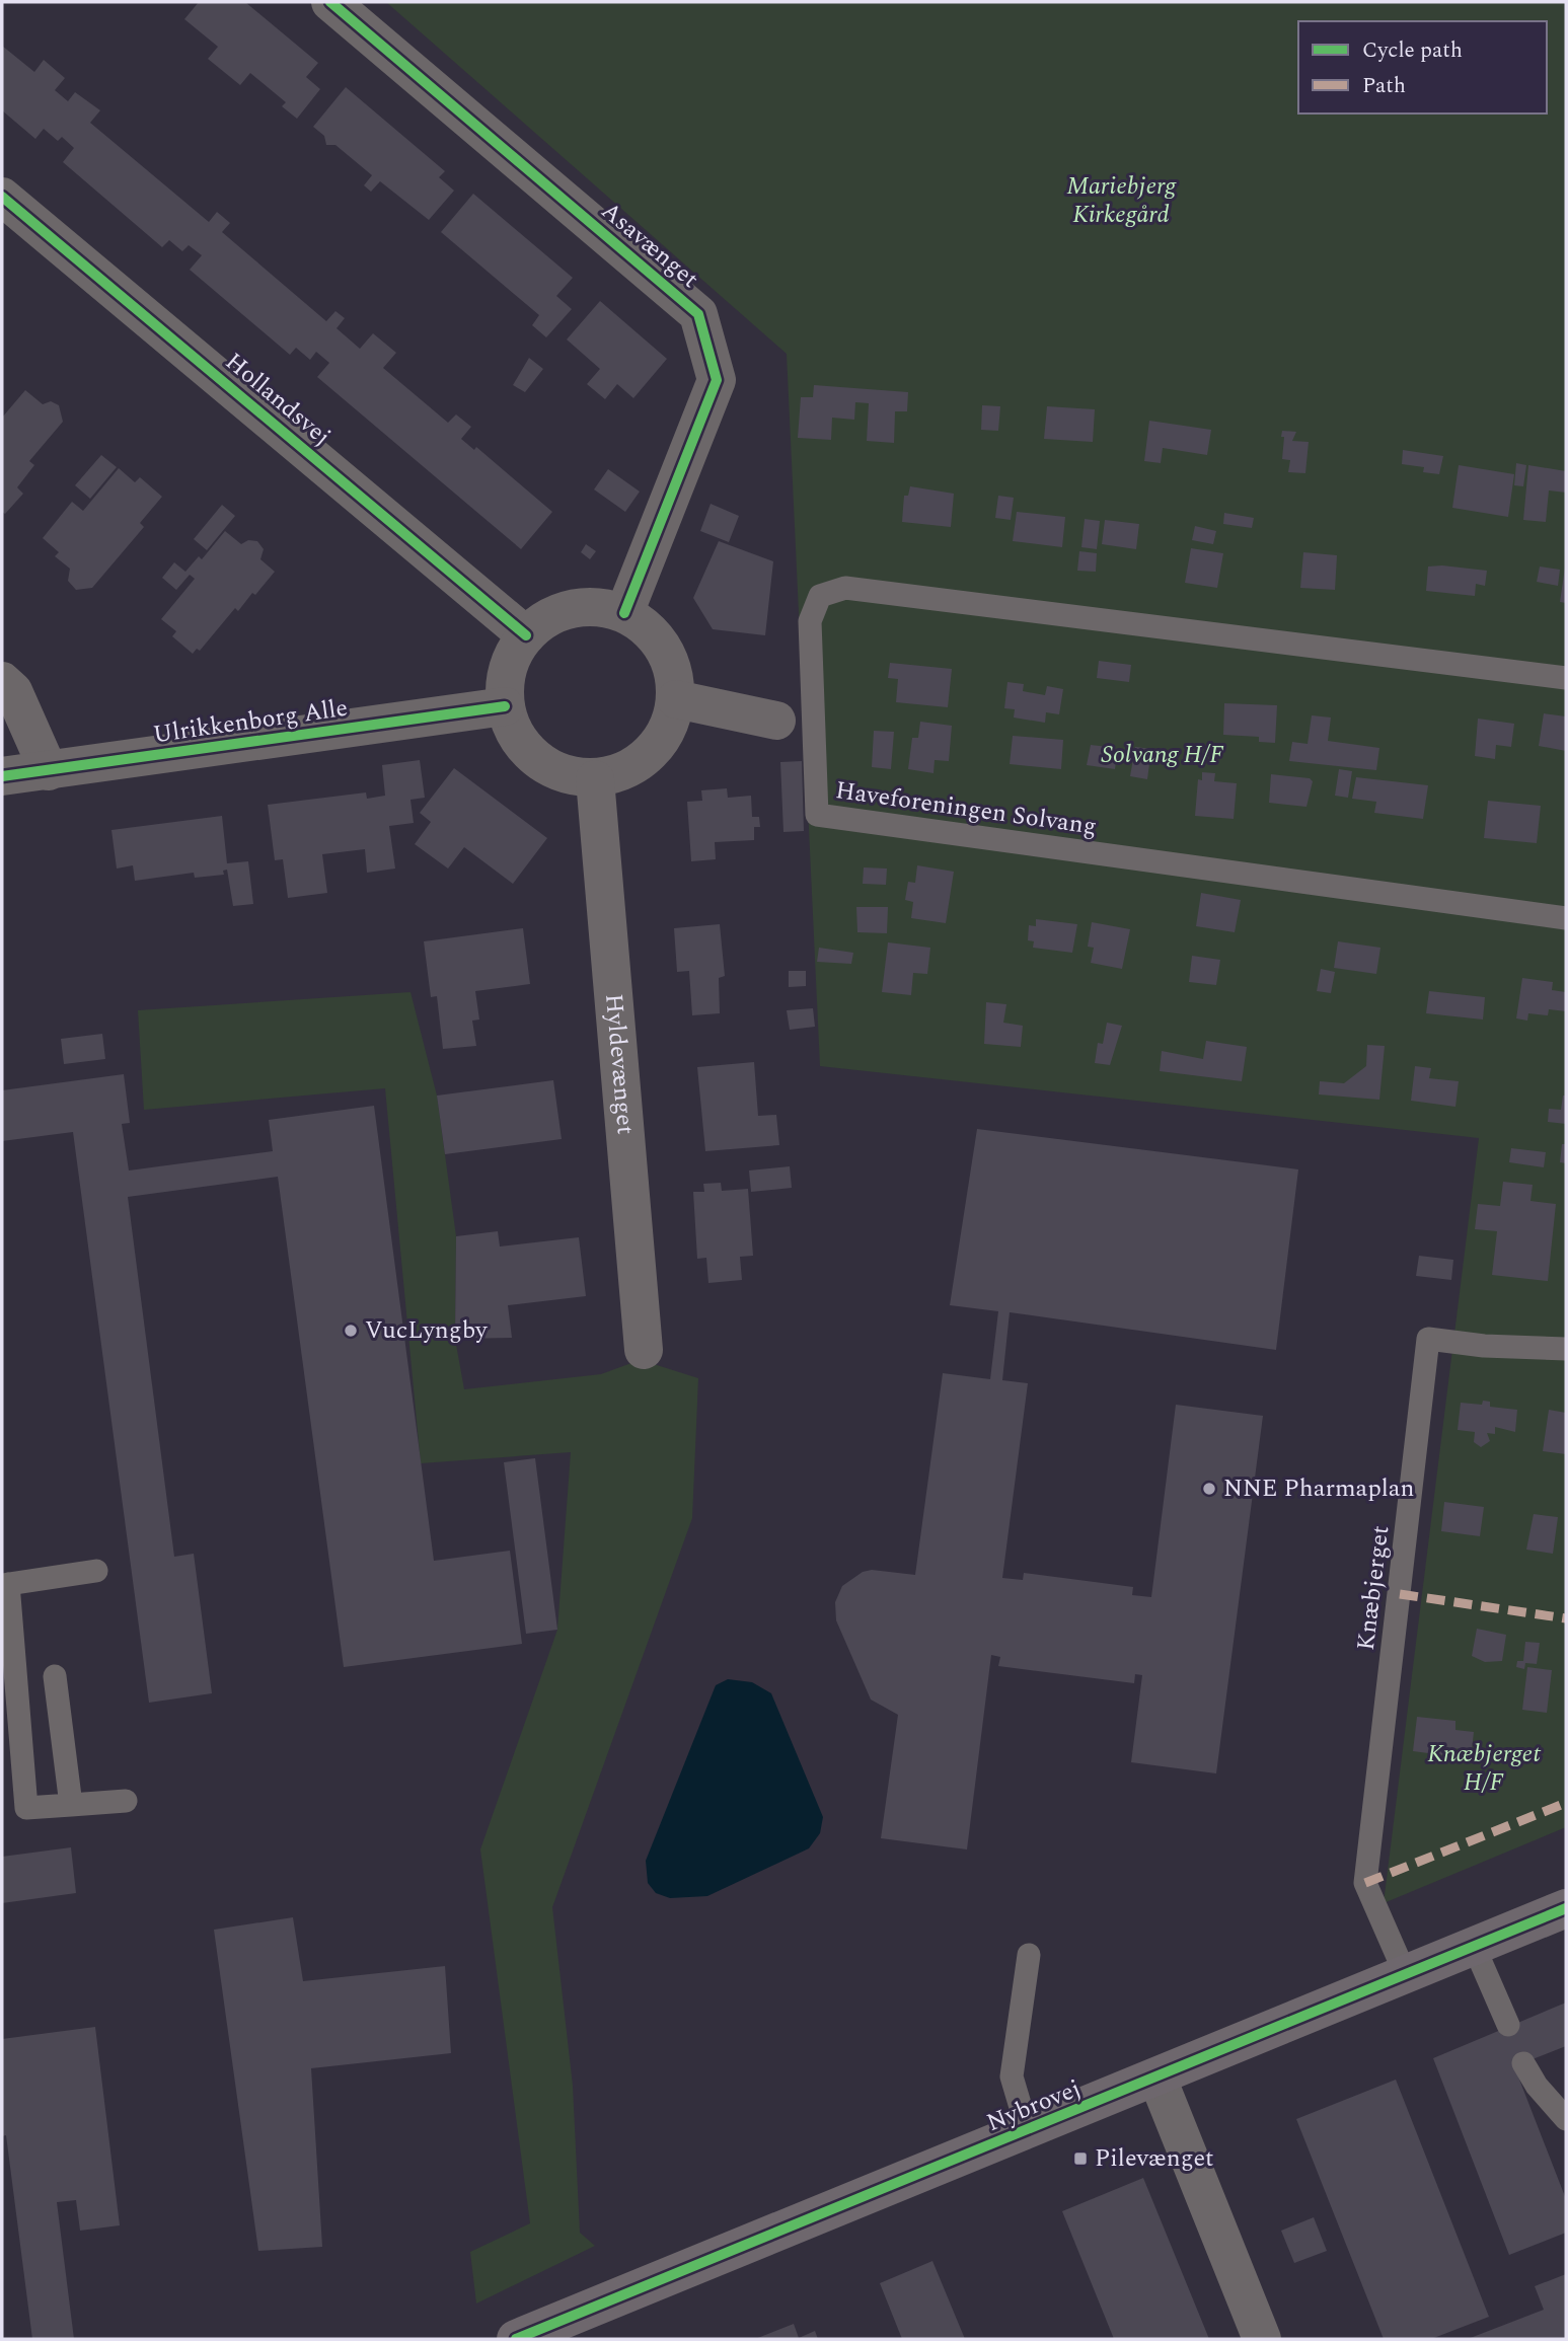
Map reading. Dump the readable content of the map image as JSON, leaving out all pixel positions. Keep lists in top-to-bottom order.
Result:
{
  "streets": {
    "main road": ["Nybrovej"],
    "street": [
      "Asavænget",
      "Hollandsvej",
      "Ulrikkenborg Alle",
      "Hyldevænget"
    ],
    "lane": ["Haveforeningen Solvang", "Knæbjerget"]
  },
  "crossings": [
    ["Asavænget", "Hollandsvej"],
    ["Asavænget", "Ulrikkenborg Alle"],
    ["Asavænget", "Hyldevænget"],
    ["Hollandsvej", "Ulrikkenborg Alle"],
    ["Hollandsvej", "Hyldevænget"],
    ["Ulrikkenborg Alle", "Hyldevænget"],
    ["Knæbjerget", "Nybrovej"]
  ],
  "parks": ["Mariebjerg Kirkegård", "Solvang H/F", "Knæbjerget H/F"],
  "places": {
    "other": ["VucLyngby", "NNE Pharmaplan"],
    "transit": ["Pilevænget"]
  },
  "legend": ["Cycle path", "Path"]
}
